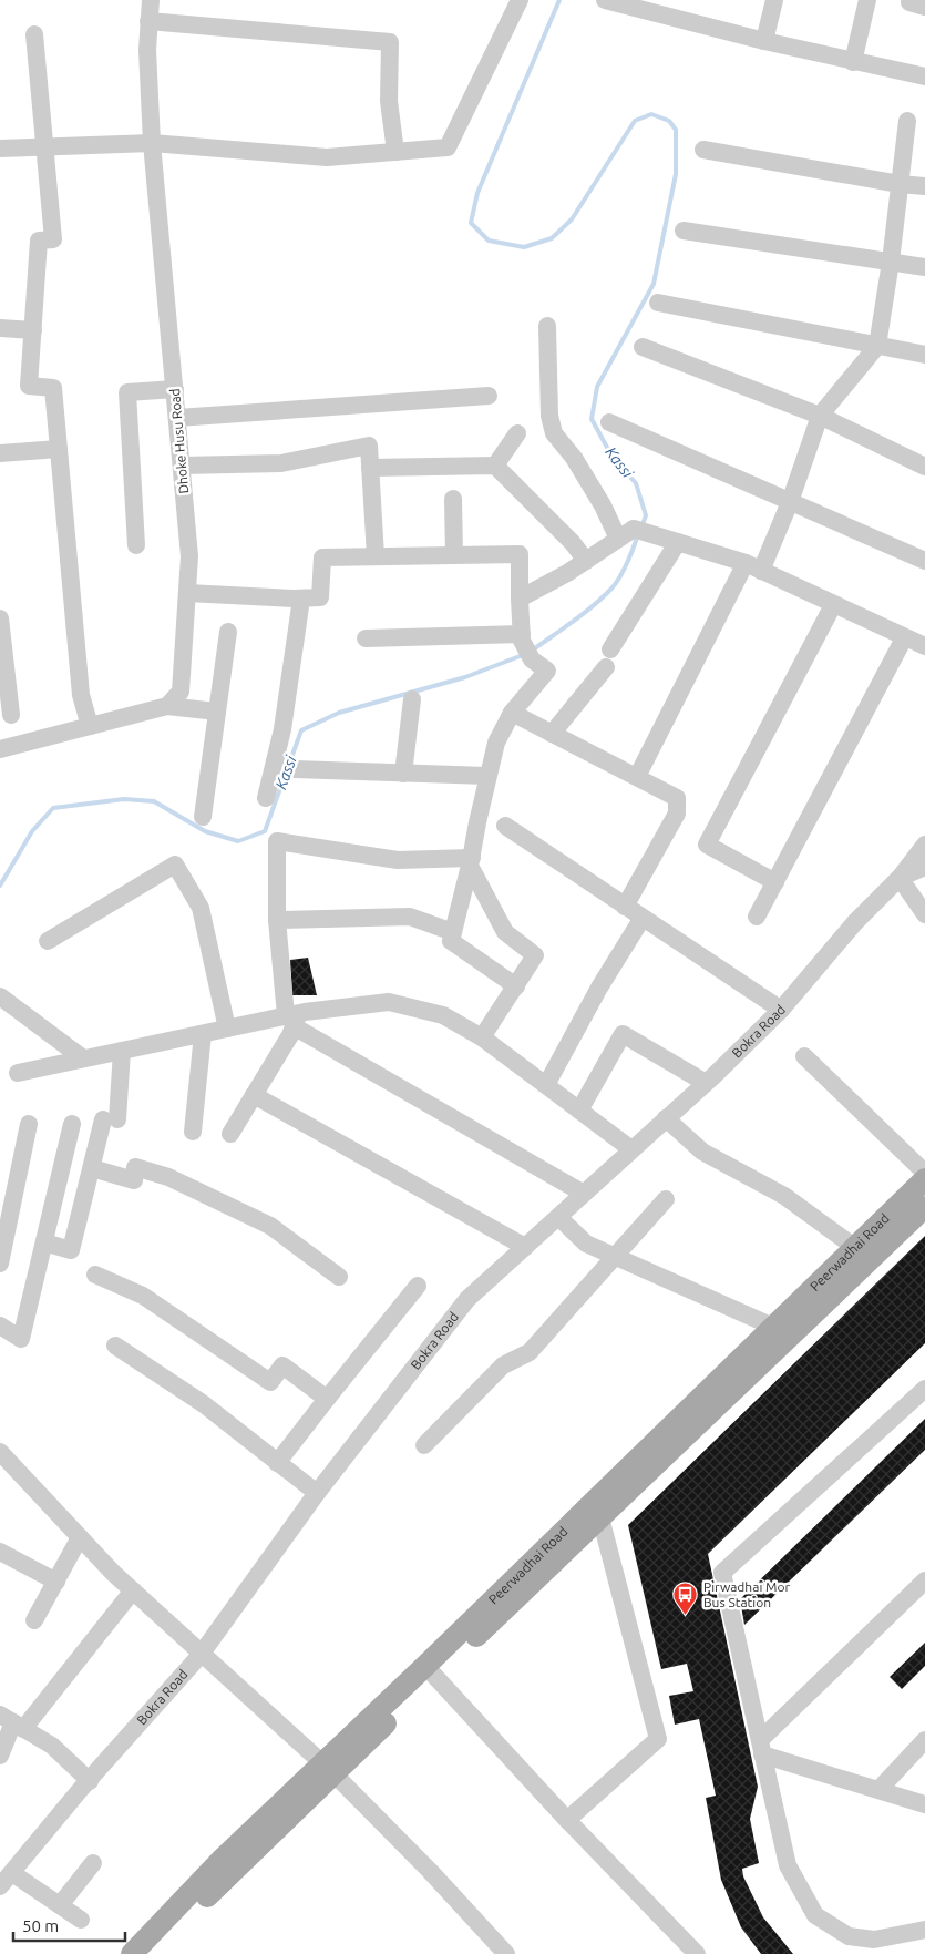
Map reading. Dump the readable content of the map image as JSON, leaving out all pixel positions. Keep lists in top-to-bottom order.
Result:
{
  "streets": {
    "main road": ["Peerwadhai Road"],
    "street": ["Dhoke Husu Road", "Bokra Road"]
  },
  "water": ["Kassi"],
  "places": {
    "bus stop": ["Pirwadhai Mor Bus Station"]
  },
  "scale_bar": "50 m"
}
